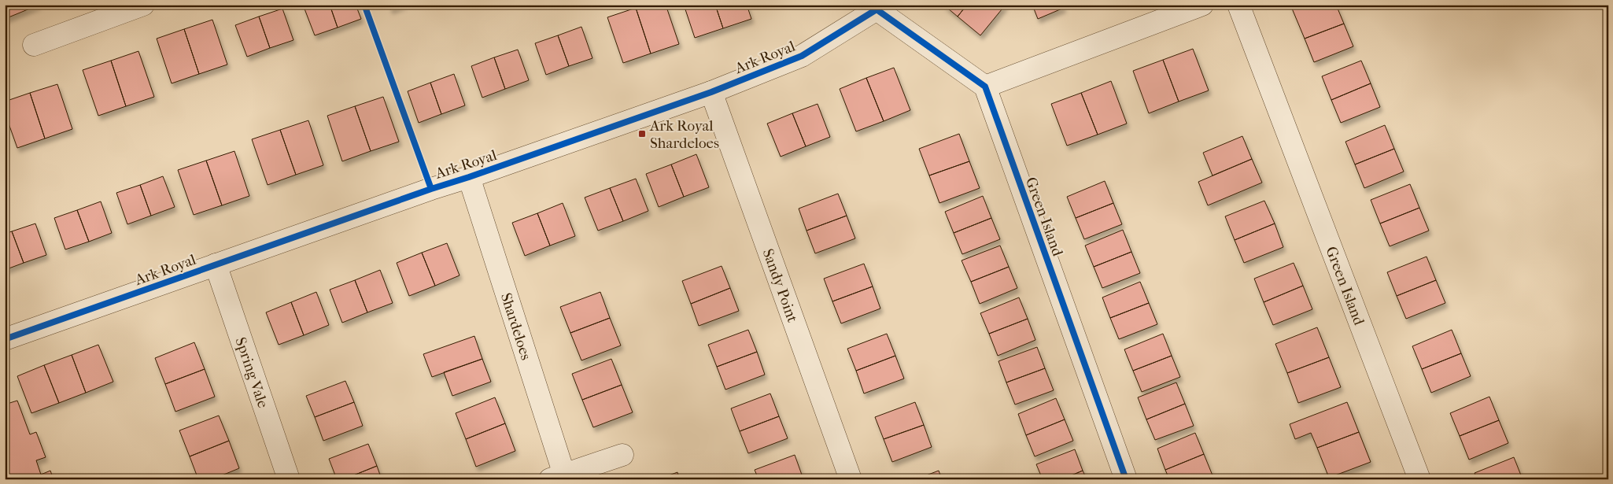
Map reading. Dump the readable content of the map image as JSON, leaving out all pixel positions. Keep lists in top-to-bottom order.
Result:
{
  "streets": {
    "street": [
      "Ark Royal",
      "Green Island",
      "Sandy Point",
      "Shardeloes",
      "Spring Vale"
    ]
  },
  "crossings": [
    ["Ark Royal", "Sandy Point"],
    ["Ark Royal", "Shardeloes"],
    ["Ark Royal", "Spring Vale"]
  ],
  "places": {
    "transit": ["Ark Royal Shardeloes"]
  }
}
